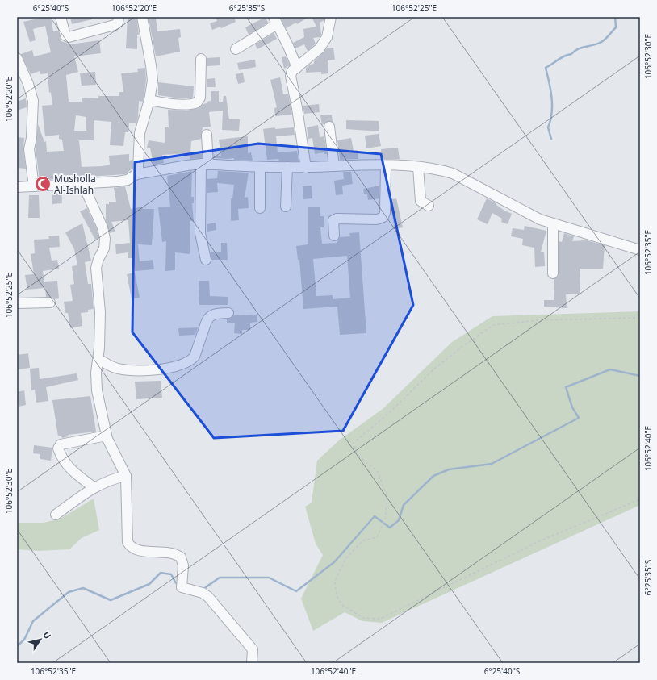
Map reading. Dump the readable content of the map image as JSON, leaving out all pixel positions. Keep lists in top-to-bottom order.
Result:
{
  "places": {
    "mosque": ["Musholla Al-Ishlah"]
  },
  "north": "top right",
  "coordinates": [
    "6°25'40\"S",
    "106°52'20\"E",
    "6°25'35\"S",
    "106°52'25\"E",
    "106°52'30\"E",
    "106°52'35\"E",
    "106°52'40\"E"
  ]
}
